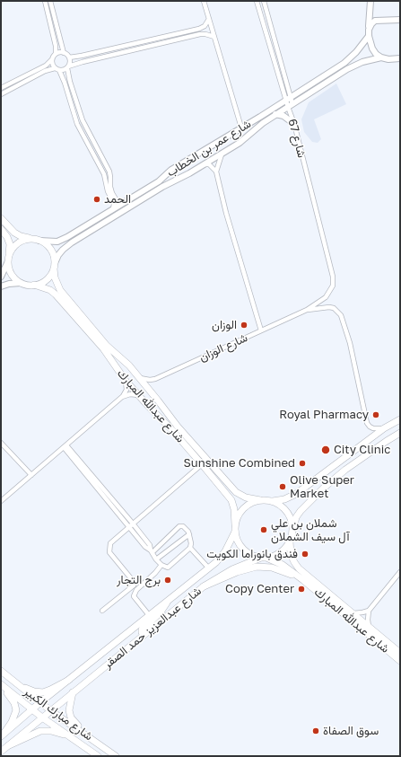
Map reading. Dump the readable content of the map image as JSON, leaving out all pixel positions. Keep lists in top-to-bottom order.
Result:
{
  "streets": {
    "main road": ["شارع عبدالله المبارك", "شارع عبدالعزيز حمد الصقر", "شارع مبارك الكبير"],
    "street": ["شارع 67", "شارع عمر بن الخطاب", "شارع الوزان"]
  },
  "crossings": [
    ["شارع 67", "شارع عمر بن الخطاب"],
    ["شارع 67", "شارع الوزان"],
    ["شارع عمر بن الخطاب", "شارع عبدالله المبارك"],
    ["شارع الوزان", "شارع عبدالله المبارك"],
    ["شارع عبدالله المبارك", "شارع عبدالعزيز حمد الصقر"],
    ["شارع عبدالعزيز حمد الصقر", "شارع مبارك الكبير"]
  ],
  "places": [
    "الحمد",
    "الوزان",
    "Royal Pharmacy",
    "City Clinic",
    "Sunshine Combined",
    "Olive Super Market",
    "شملان بن علي آل سيف الشملان",
    "فندق بانوراما الكويت",
    "برج التجار",
    "Copy Center",
    "سوق الصفاة"
  ]
}
